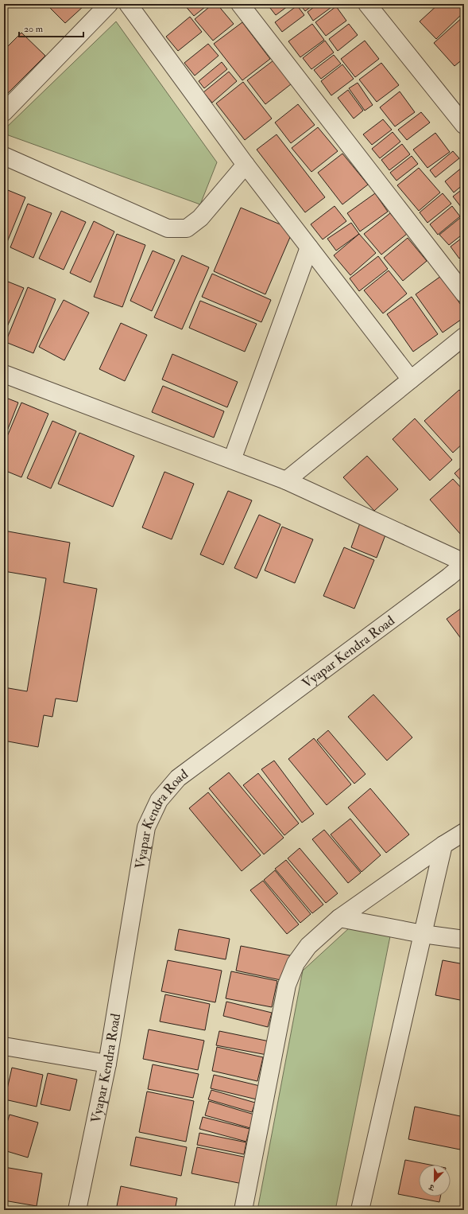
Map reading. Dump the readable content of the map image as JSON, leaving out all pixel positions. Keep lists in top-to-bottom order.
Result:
{
  "streets": {
    "street": ["Vyapar Kendra Road"]
  },
  "scale_bar": "20 m",
  "north": "bottom"
}
